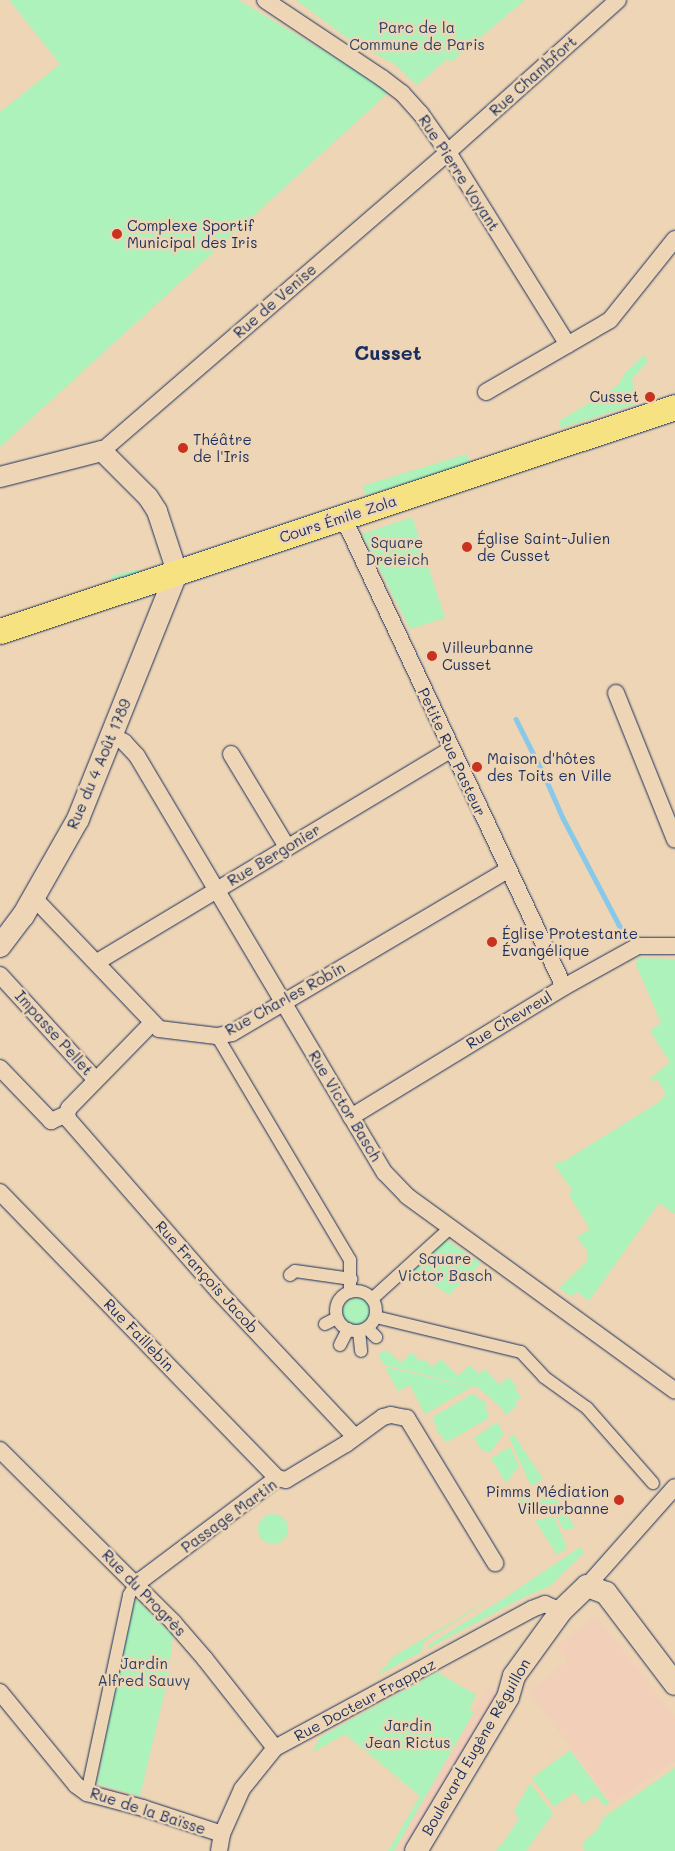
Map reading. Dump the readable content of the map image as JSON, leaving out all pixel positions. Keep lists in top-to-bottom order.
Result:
{
  "streets": {
    "main road": ["Cours Émile Zola", "Rue du 4 Août 1789", "Boulevard Eugène Réguillon"],
    "street": [
      "Rue Chambfort",
      "Rue Pierre Voyant",
      "Rue de Venise",
      "Petite Rue Pasteur",
      "Rue Bergonier",
      "Rue Charles Robin",
      "Rue Chevreul",
      "Impasse Pellet",
      "Rue Victor Basch",
      "Rue François Jacob",
      "Rue Faillebin",
      "Passage Martin",
      "Rue du Progrès",
      "Rue Docteur Frappaz",
      "Rue de la Baïsse"
    ]
  },
  "crossings": [
    ["Rue Chambfort", "Rue Pierre Voyant"],
    ["Rue Chambfort", "Rue de Venise"],
    ["Rue Pierre Voyant", "Rue de Venise"],
    ["Cours Émile Zola", "Petite Rue Pasteur"],
    ["Cours Émile Zola", "Rue du 4 Août 1789"],
    ["Petite Rue Pasteur", "Rue Bergonier"],
    ["Petite Rue Pasteur", "Rue Charles Robin"],
    ["Petite Rue Pasteur", "Rue Chevreul"],
    ["Rue du 4 Août 1789", "Rue Victor Basch"],
    ["Rue Bergonier", "Rue Victor Basch"],
    ["Rue Charles Robin", "Rue Victor Basch"],
    ["Rue Chevreul", "Rue Victor Basch"],
    ["Impasse Pellet", "Rue François Jacob"],
    ["Rue François Jacob", "Passage Martin"],
    ["Rue Faillebin", "Passage Martin"],
    ["Passage Martin", "Rue du Progrès"],
    ["Rue du Progrès", "Rue Docteur Frappaz"],
    ["Rue Docteur Frappaz", "Boulevard Eugène Réguillon"],
    ["Rue Docteur Frappaz", "Rue de la Baïsse"]
  ],
  "districts": ["Cusset"],
  "parks": [
    "Parc de la Commune de Paris",
    "Square Dreieich",
    "Square Victor Basch",
    "Jardin Alfred Sauvy",
    "Jardin Jean Rictus"
  ],
  "places": [
    "Complexe Sportif Municipal des Iris",
    "Cusset",
    "Théâtre de l'Iris",
    "Église Saint-Julien de Cusset",
    "Villeurbanne Cusset",
    "Maison d'hôtes des Toits en Ville",
    "Église Protestante Évangélique",
    "Pimms Médiation Villeurbanne"
  ]
}
